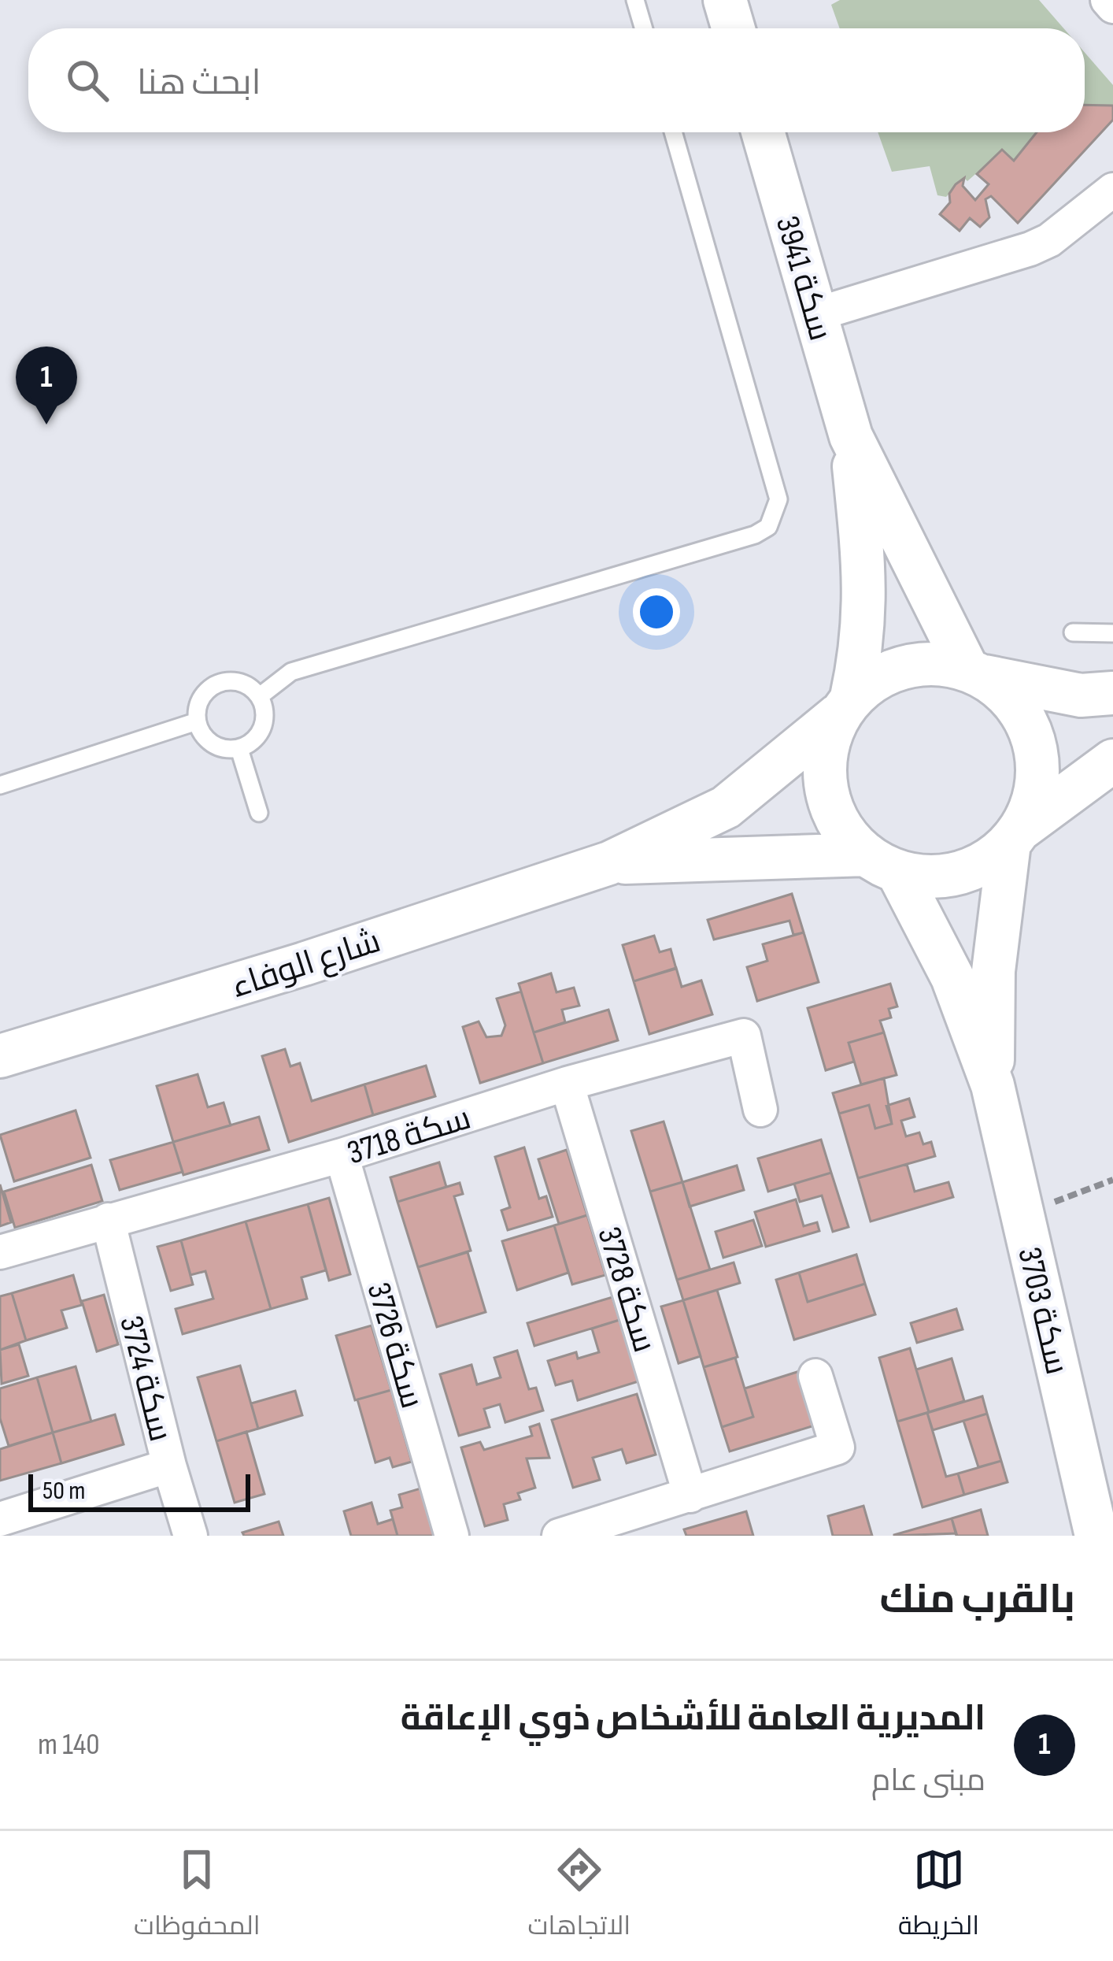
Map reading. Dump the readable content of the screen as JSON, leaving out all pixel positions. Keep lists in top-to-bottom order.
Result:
{
  "streets": {
    "street": [
      "سكة 3941",
      "شارع الوفاء",
      "سكة 3718",
      "سكة 3728",
      "سكة 3703",
      "سكة 3726",
      "سكة 3724"
    ]
  },
  "crossings": [
    ["سكة 3941", "سكة 3703"],
    ["سكة 3718", "سكة 3728"],
    ["سكة 3718", "سكة 3726"],
    ["سكة 3718", "سكة 3724"]
  ],
  "scale_bar": "50 m",
  "page": {
    "search": "ابحث هنا",
    "pins": "1",
    "scale": "50 m",
    "heading": "بالقرب منك",
    "list": [
      {
        "mark": "1",
        "name": "المديرية العامة للأشخاص ذوي الإعاقة",
        "note": "مبنى عام",
        "value": "140 m"
      }
    ],
    "nav": ["الخريطة", "الاتجاهات", "المحفوظات"]
  }
}
